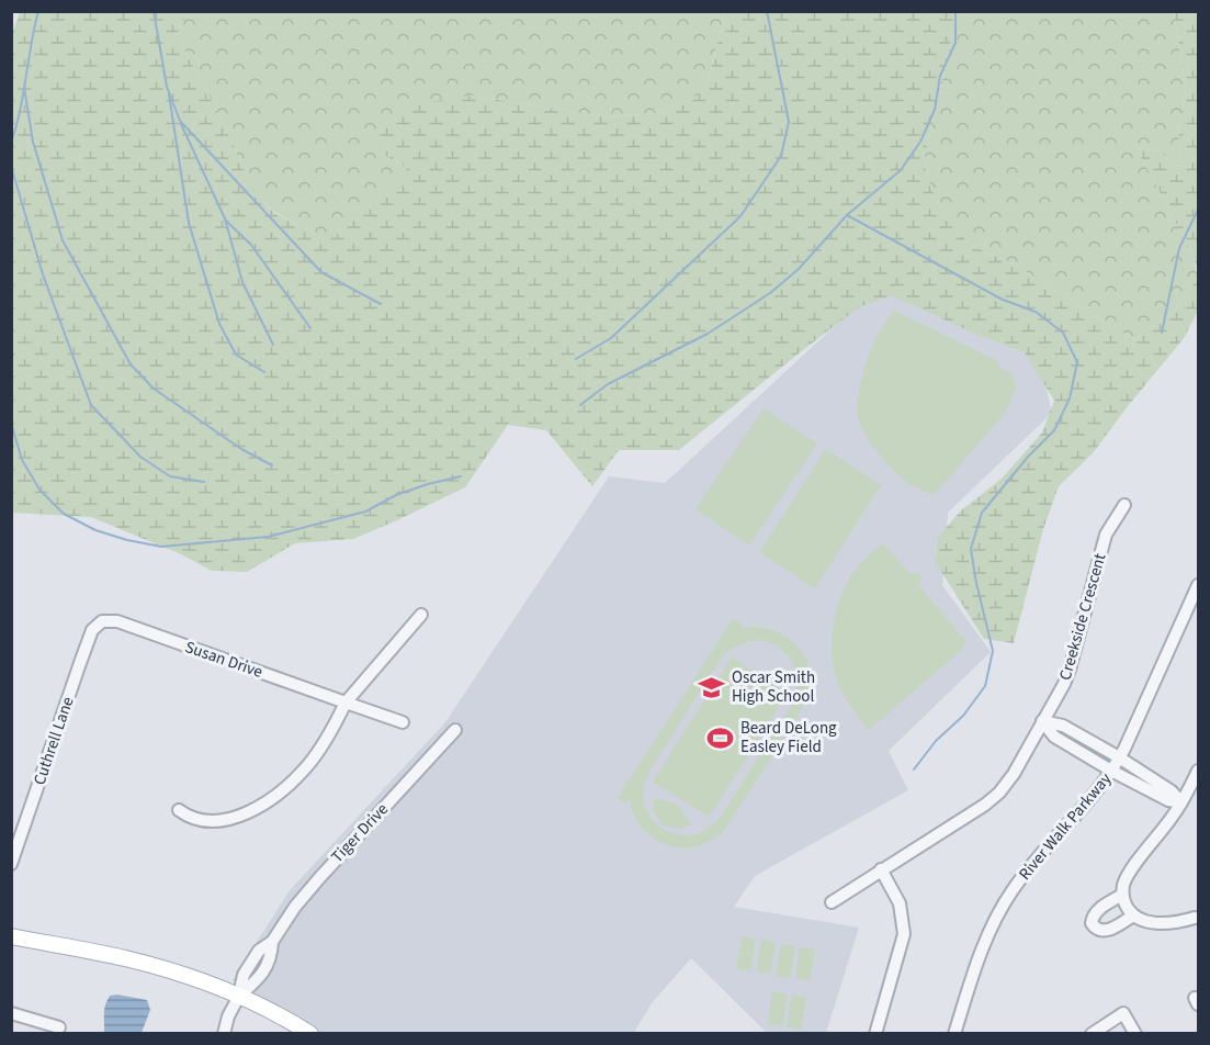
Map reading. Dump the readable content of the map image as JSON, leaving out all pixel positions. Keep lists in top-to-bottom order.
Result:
{
  "streets": {
    "street": [
      "Creekside Crescent",
      "Susan Drive",
      "Cuthrell Lane",
      "River Walk Parkway",
      "Tiger Drive"
    ]
  },
  "crossings": [
    ["Susan Drive", "Cuthrell Lane"]
  ],
  "places": {
    "school or university": ["Oscar Smith High School"],
    "sports": ["Beard DeLong Easley Field"]
  }
}
